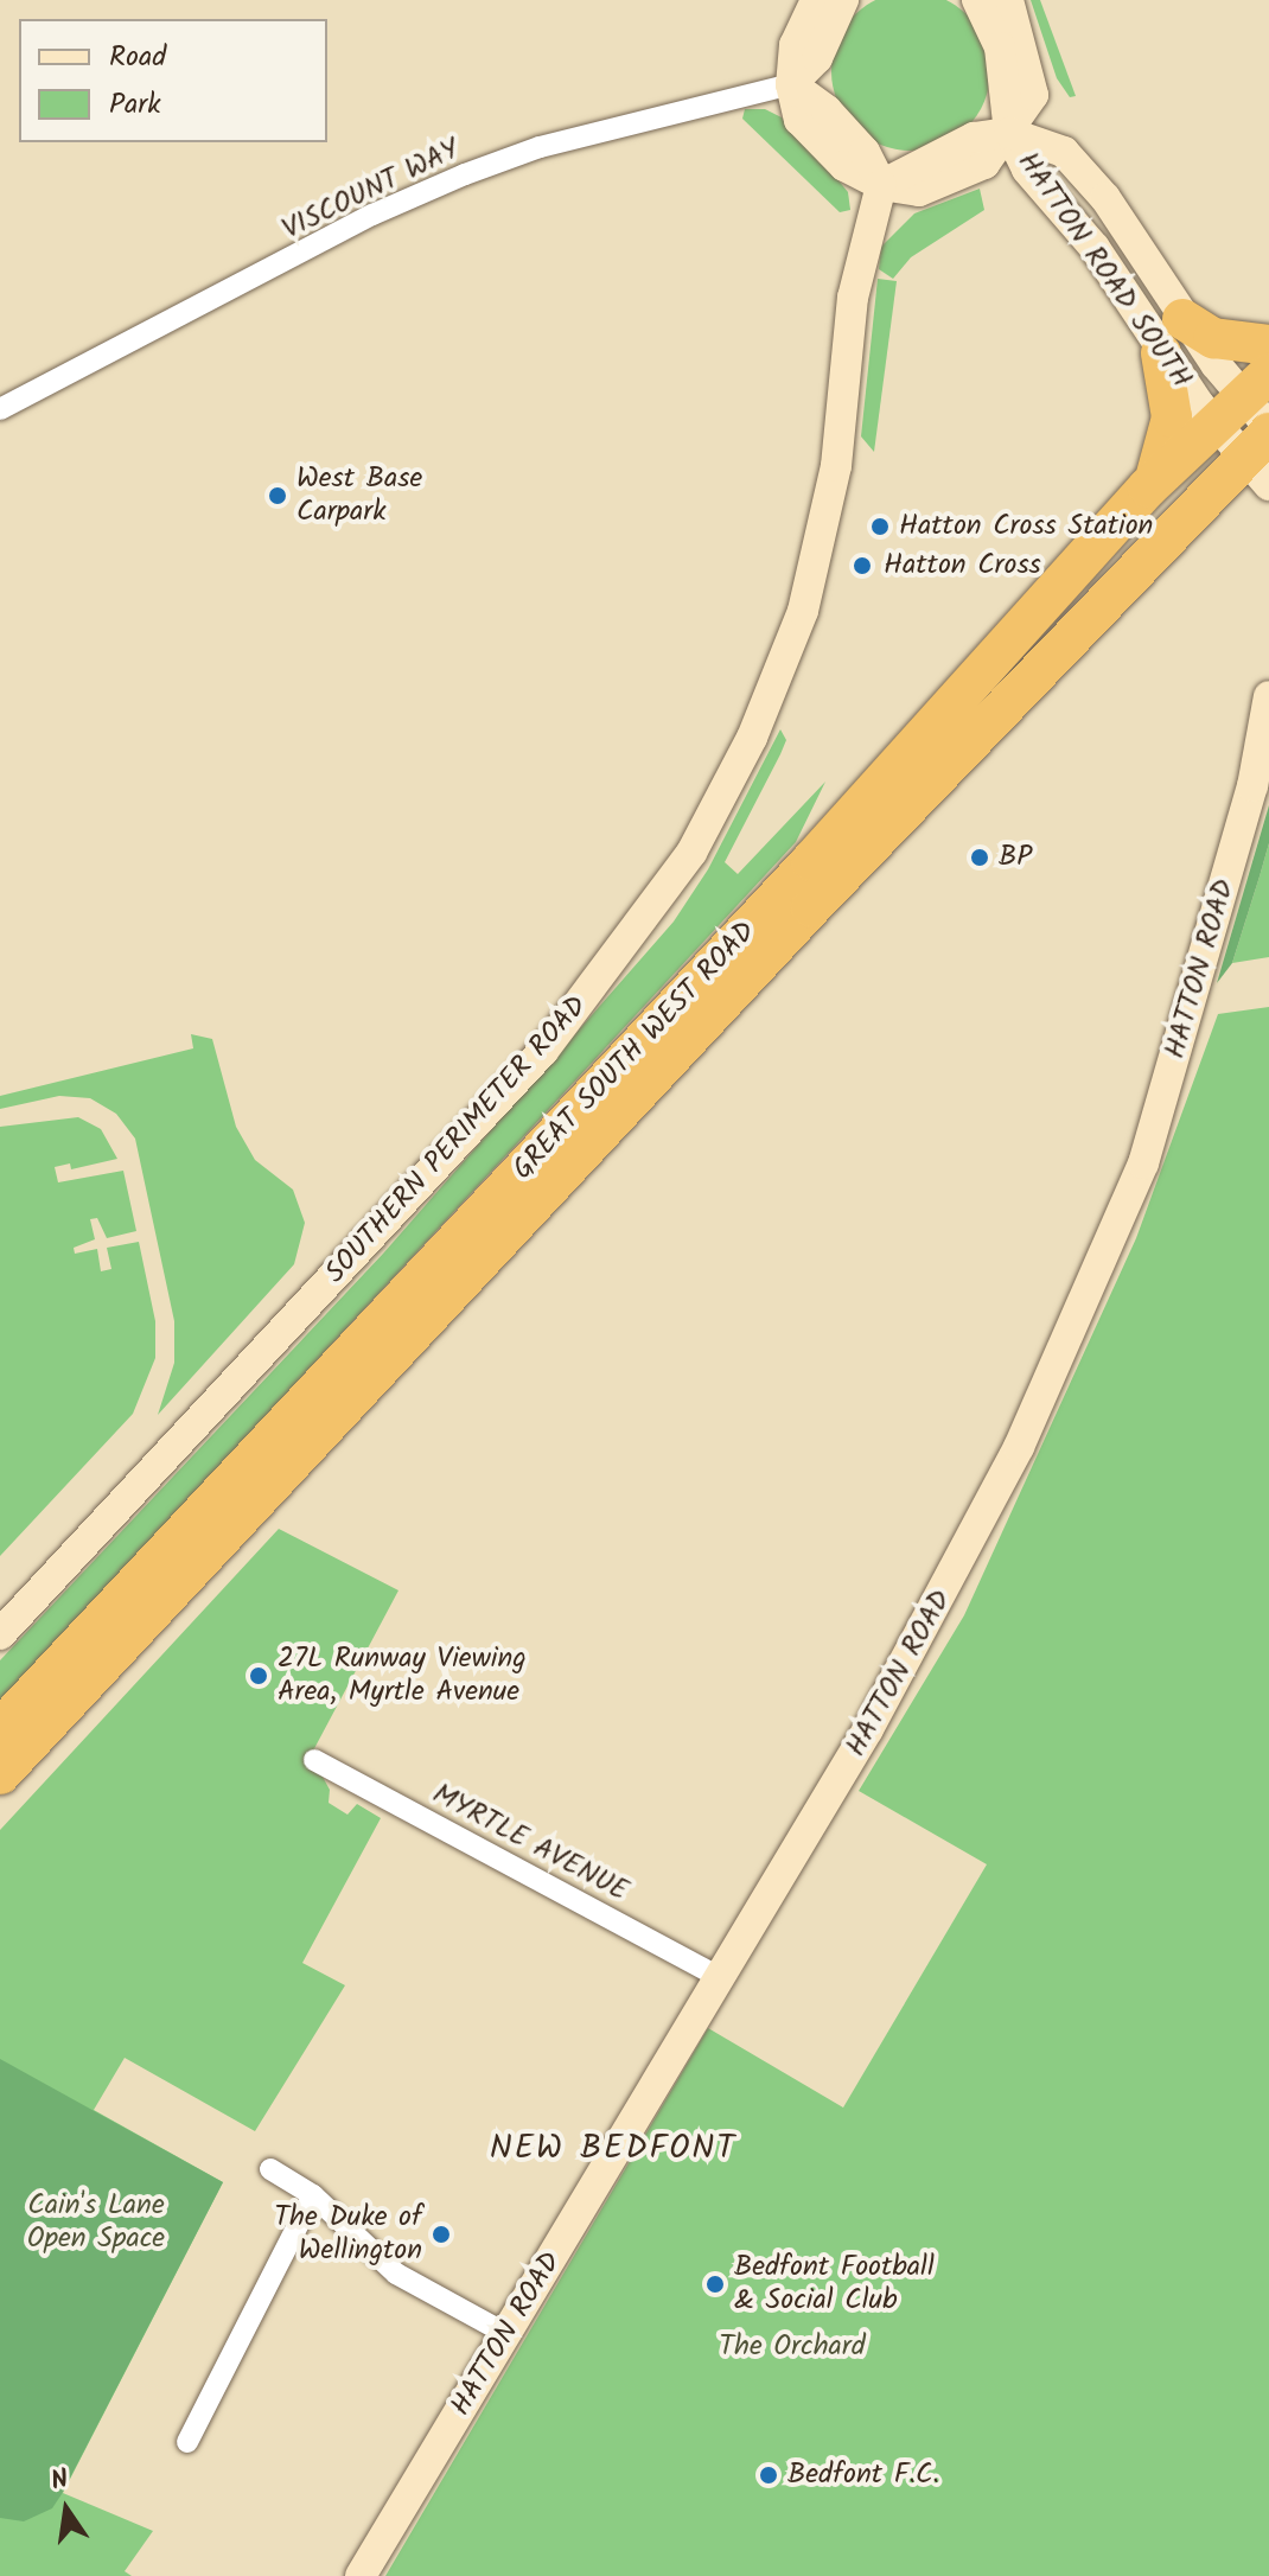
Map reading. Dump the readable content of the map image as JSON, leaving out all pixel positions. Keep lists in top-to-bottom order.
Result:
{
  "streets": {
    "highway": ["GREAT SOUTH WEST ROAD"],
    "street": [
      "VISCOUNT WAY",
      "HATTON ROAD SOUTH",
      "HATTON ROAD",
      "SOUTHERN PERIMETER ROAD",
      "MYRTLE AVENUE"
    ]
  },
  "crossings": [
    ["HATTON ROAD SOUTH", "GREAT SOUTH WEST ROAD"],
    ["HATTON ROAD", "MYRTLE AVENUE"]
  ],
  "districts": ["NEW BEDFONT"],
  "parks": ["Cain's Lane Open Space", "The Orchard"],
  "places": [
    "West Base Carpark",
    "Hatton Cross Station",
    "Hatton Cross",
    "BP",
    "27L Runway Viewing Area, Myrtle Avenue",
    "The Duke of Wellington",
    "Bedfont Football & Social Club",
    "Bedfont F.C."
  ],
  "legend": ["Road", "Park"],
  "north": "top"
}
